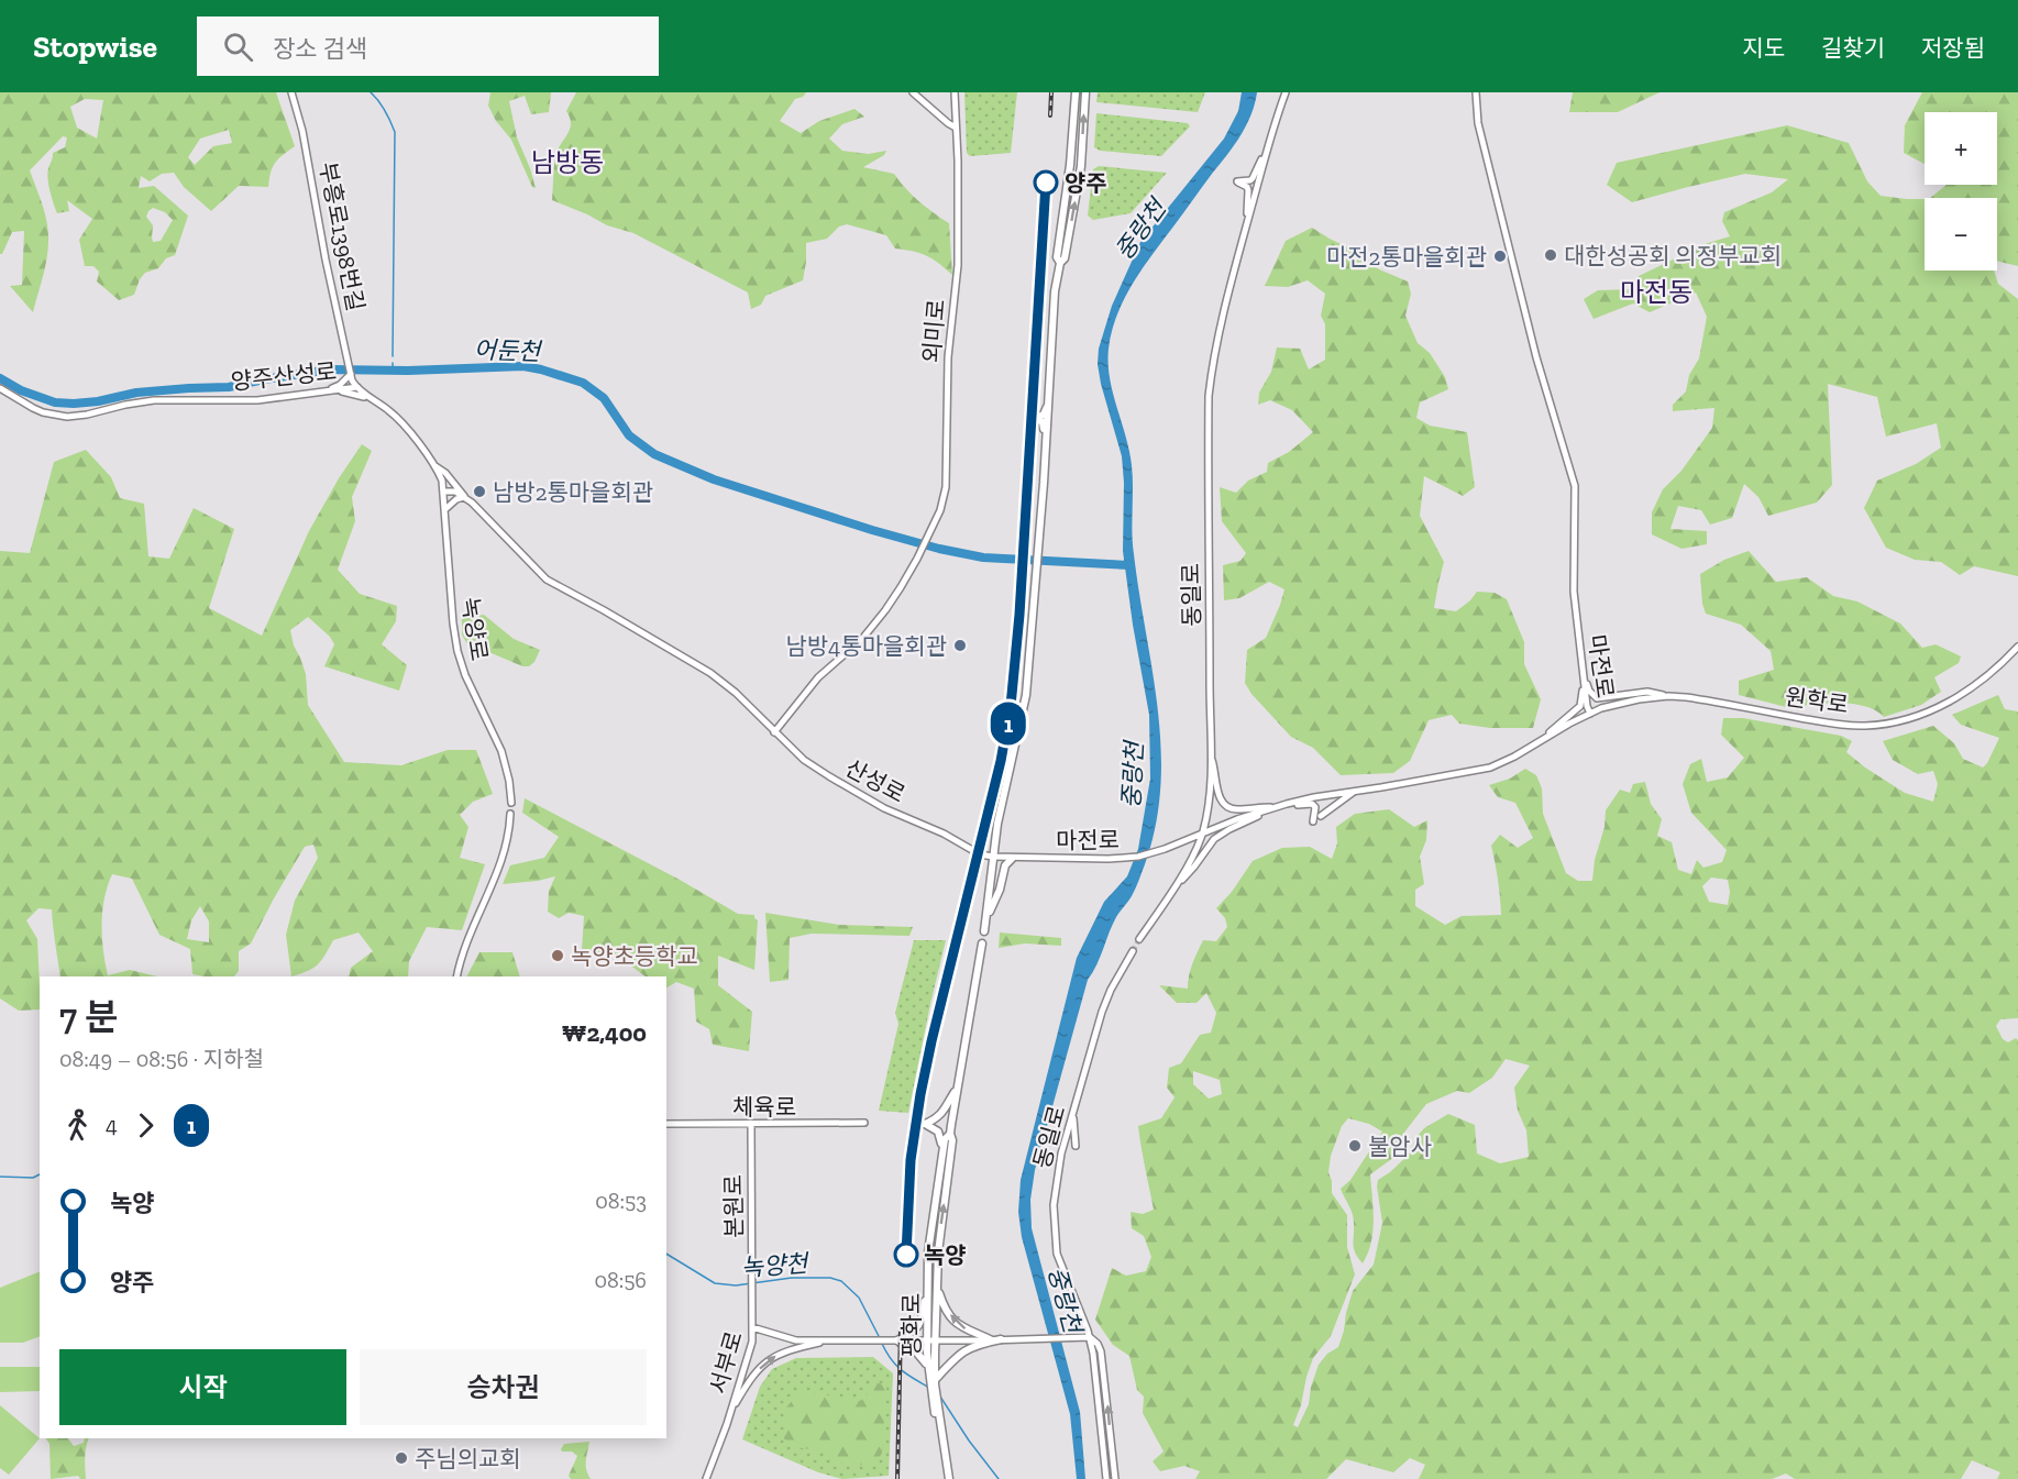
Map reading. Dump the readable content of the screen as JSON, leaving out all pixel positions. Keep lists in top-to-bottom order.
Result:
{
  "streets": {
    "main road": ["평화로"],
    "street": [
      "부흥로1398번길",
      "외미로",
      "양주산성로",
      "동일로",
      "녹양로",
      "마전로",
      "원학로",
      "산성로",
      "체육로",
      "본원로",
      "서부로"
    ]
  },
  "crossings": [
    ["부흥로1398번길", "양주산성로"],
    ["외미로", "산성로"],
    ["양주산성로", "녹양로"],
    ["동일로", "마전로"],
    ["마전로", "원학로"],
    ["마전로", "산성로"],
    ["체육로", "본원로"],
    ["본원로", "서부로"]
  ],
  "districts": ["남방동", "마전동"],
  "water": ["중랑천", "어둔천", "녹양천"],
  "places": [
    "양주",
    "대한성공회 의정부교회",
    "마전2통마을회관",
    "남방2통마을회관",
    "남방4통마을회관",
    "녹양초등학교",
    "불암사",
    "녹양",
    "주님의교회"
  ],
  "lines": ["metro line 1"],
  "page": {
    "header": "Stopwise",
    "search": "장소 검색",
    "nav": ["지도", "길찾기", "저장됨"],
    "on_map": "1",
    "map_buttons": ["+", "−"],
    "heading": ["7 분", "08:49 – 08:56 · 지하철", "₩2,400"],
    "legs": ["4", "1"],
    "list": [
      {
        "name": "녹양",
        "value": "08:53"
      },
      {
        "name": "양주",
        "value": "08:56"
      }
    ],
    "buttons": ["시작", "승차권"]
  }
}
